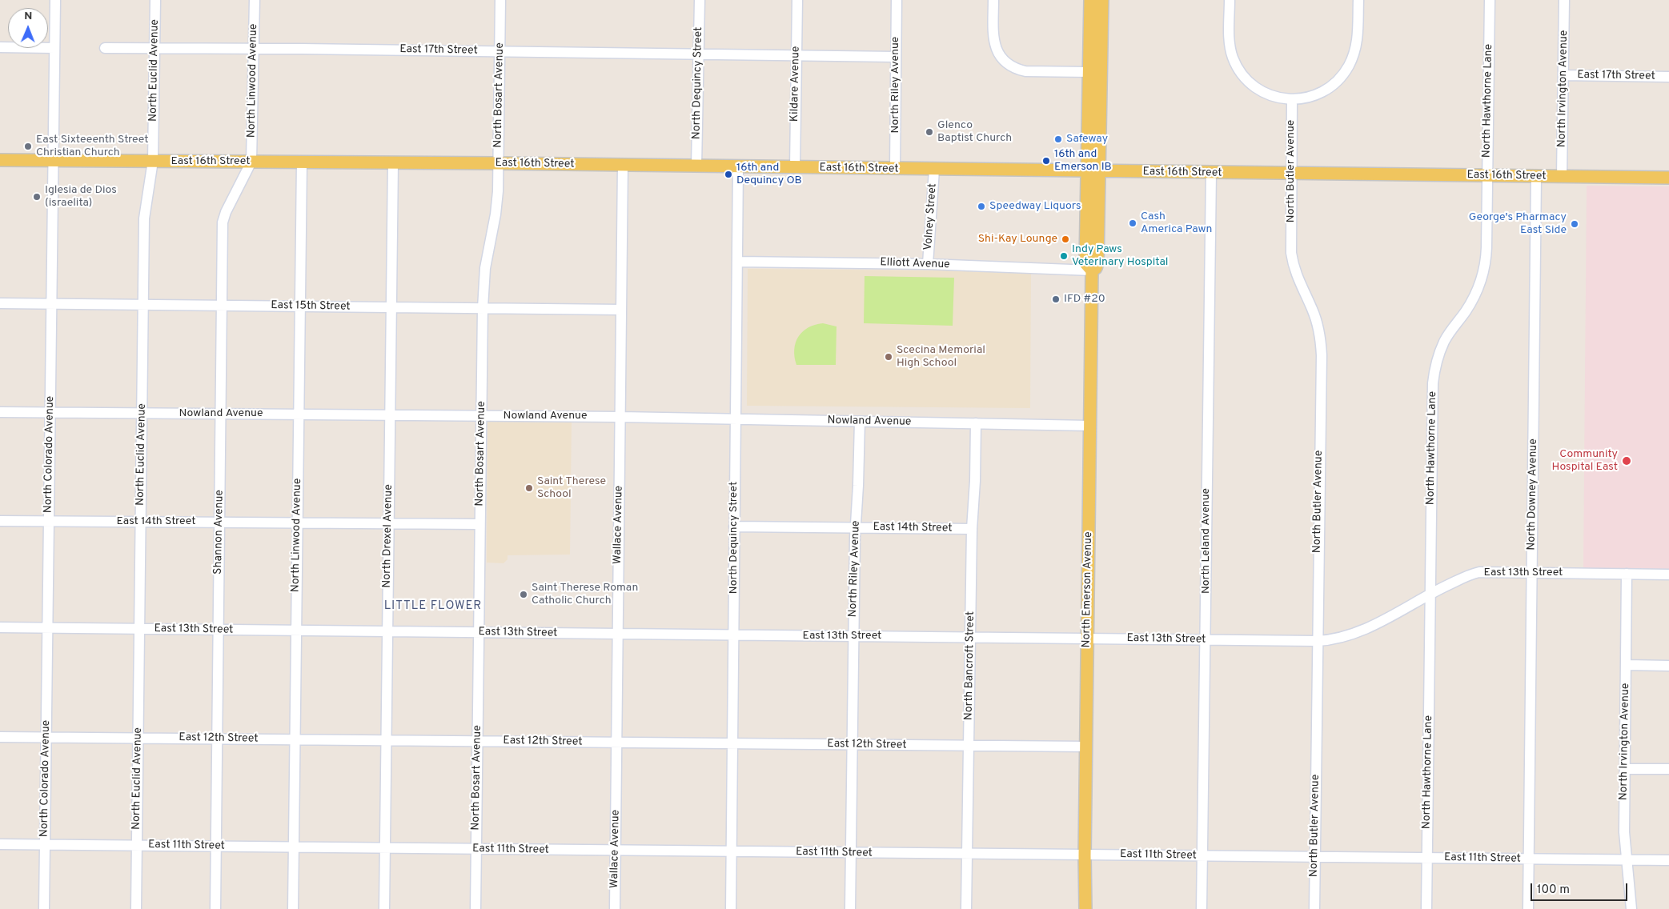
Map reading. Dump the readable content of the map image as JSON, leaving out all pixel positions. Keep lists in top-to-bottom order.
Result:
{
  "streets": {
    "main road": ["East 16th Street", "North Emerson Avenue"],
    "street": [
      "East 17th Street",
      "North Euclid Avenue",
      "North Linwood Avenue",
      "North Dequincy Street",
      "Kildare Avenue",
      "North Riley Avenue",
      "North Irvington Avenue",
      "North Bosart Avenue",
      "North Hawthorne Lane",
      "North Butler Avenue",
      "Volney Street",
      "Elliott Avenue",
      "East 15th Street",
      "Nowland Avenue",
      "North Colorado Avenue",
      "North Downey Avenue",
      "East 14th Street",
      "Wallace Avenue",
      "Shannon Avenue",
      "North Drexel Avenue",
      "North Leland Avenue",
      "East 13th Street",
      "North Bancroft Street",
      "East 12th Street",
      "East 11th Street"
    ]
  },
  "crossings": [
    ["East 17th Street", "North Euclid Avenue"],
    ["East 17th Street", "North Linwood Avenue"],
    ["East 17th Street", "North Dequincy Street"],
    ["East 17th Street", "Kildare Avenue"],
    ["East 17th Street", "North Riley Avenue"],
    ["East 17th Street", "North Irvington Avenue"],
    ["East 17th Street", "North Bosart Avenue"],
    ["North Euclid Avenue", "East 16th Street"],
    ["North Euclid Avenue", "East 15th Street"],
    ["North Euclid Avenue", "Nowland Avenue"],
    ["North Euclid Avenue", "East 14th Street"],
    ["North Euclid Avenue", "East 13th Street"],
    ["North Euclid Avenue", "East 12th Street"],
    ["North Euclid Avenue", "East 11th Street"],
    ["North Linwood Avenue", "East 16th Street"],
    ["North Linwood Avenue", "East 15th Street"],
    ["North Linwood Avenue", "Nowland Avenue"],
    ["North Linwood Avenue", "East 14th Street"],
    ["North Linwood Avenue", "Shannon Avenue"],
    ["North Linwood Avenue", "East 13th Street"],
    ["North Linwood Avenue", "East 12th Street"],
    ["North Linwood Avenue", "East 11th Street"],
    ["North Dequincy Street", "East 16th Street"],
    ["North Dequincy Street", "Elliott Avenue"],
    ["North Dequincy Street", "Nowland Avenue"],
    ["North Dequincy Street", "East 14th Street"],
    ["North Dequincy Street", "East 13th Street"],
    ["North Dequincy Street", "East 12th Street"],
    ["North Dequincy Street", "East 11th Street"],
    ["Kildare Avenue", "East 16th Street"],
    ["North Riley Avenue", "East 16th Street"],
    ["North Riley Avenue", "Nowland Avenue"],
    ["North Riley Avenue", "East 14th Street"],
    ["North Riley Avenue", "East 13th Street"],
    ["North Riley Avenue", "East 12th Street"],
    ["North Riley Avenue", "East 11th Street"],
    ["North Irvington Avenue", "East 16th Street"],
    ["North Irvington Avenue", "East 13th Street"],
    ["North Irvington Avenue", "East 11th Street"],
    ["North Bosart Avenue", "East 16th Street"],
    ["North Bosart Avenue", "East 15th Street"],
    ["North Bosart Avenue", "Nowland Avenue"],
    ["North Bosart Avenue", "East 14th Street"],
    ["North Bosart Avenue", "East 13th Street"],
    ["North Bosart Avenue", "East 12th Street"],
    ["North Bosart Avenue", "East 11th Street"],
    ["North Hawthorne Lane", "East 16th Street"],
    ["North Hawthorne Lane", "East 13th Street"],
    ["North Hawthorne Lane", "East 11th Street"],
    ["East 16th Street", "North Butler Avenue"],
    ["East 16th Street", "Volney Street"],
    ["East 16th Street", "North Colorado Avenue"],
    ["East 16th Street", "North Downey Avenue"],
    ["East 16th Street", "Wallace Avenue"],
    ["East 16th Street", "Shannon Avenue"],
    ["East 16th Street", "North Drexel Avenue"],
    ["East 16th Street", "North Leland Avenue"],
    ["East 16th Street", "North Emerson Avenue"],
    ["North Butler Avenue", "East 13th Street"],
    ["North Butler Avenue", "East 11th Street"],
    ["Volney Street", "Elliott Avenue"],
    ["Elliott Avenue", "North Emerson Avenue"],
    ["East 15th Street", "North Colorado Avenue"],
    ["East 15th Street", "Wallace Avenue"],
    ["East 15th Street", "Shannon Avenue"],
    ["East 15th Street", "North Drexel Avenue"],
    ["Nowland Avenue", "North Colorado Avenue"],
    ["Nowland Avenue", "Wallace Avenue"],
    ["Nowland Avenue", "Shannon Avenue"],
    ["Nowland Avenue", "North Drexel Avenue"],
    ["Nowland Avenue", "North Emerson Avenue"],
    ["Nowland Avenue", "North Bancroft Street"],
    ["North Colorado Avenue", "East 14th Street"],
    ["North Colorado Avenue", "East 13th Street"],
    ["North Colorado Avenue", "East 12th Street"],
    ["North Colorado Avenue", "East 11th Street"],
    ["North Downey Avenue", "East 13th Street"],
    ["North Downey Avenue", "East 11th Street"],
    ["East 14th Street", "Shannon Avenue"],
    ["East 14th Street", "North Drexel Avenue"],
    ["East 14th Street", "North Bancroft Street"],
    ["Wallace Avenue", "East 13th Street"],
    ["Wallace Avenue", "East 12th Street"],
    ["Wallace Avenue", "East 11th Street"],
    ["Shannon Avenue", "East 13th Street"],
    ["Shannon Avenue", "East 12th Street"],
    ["Shannon Avenue", "East 11th Street"],
    ["North Drexel Avenue", "East 13th Street"],
    ["North Drexel Avenue", "East 12th Street"],
    ["North Drexel Avenue", "East 11th Street"],
    ["North Leland Avenue", "East 13th Street"],
    ["North Leland Avenue", "East 11th Street"],
    ["East 13th Street", "North Emerson Avenue"],
    ["East 13th Street", "North Bancroft Street"],
    ["North Emerson Avenue", "East 12th Street"],
    ["North Emerson Avenue", "East 11th Street"],
    ["North Bancroft Street", "East 12th Street"],
    ["North Bancroft Street", "East 11th Street"]
  ],
  "districts": ["LITTLE FLOWER"],
  "places": [
    "Glenco Baptist Church",
    "Safeway",
    "East Sixteeenth Street Christian Church",
    "16th and Emerson IB",
    "16th and Dequincy OB",
    "Iglesia de Dios (israelita)",
    "Speedway Liquors",
    "Cash America Pawn",
    "George's Pharmacy East Side",
    "Shi-Kay Lounge",
    "Indy Paws Veterinary Hospital",
    "IFD #20",
    "Scecina Memorial High School",
    "Community Hospital East",
    "Saint Therese School",
    "Saint Therese Roman Catholic Church"
  ],
  "scale_bar": "100 m",
  "north": "top"
}
